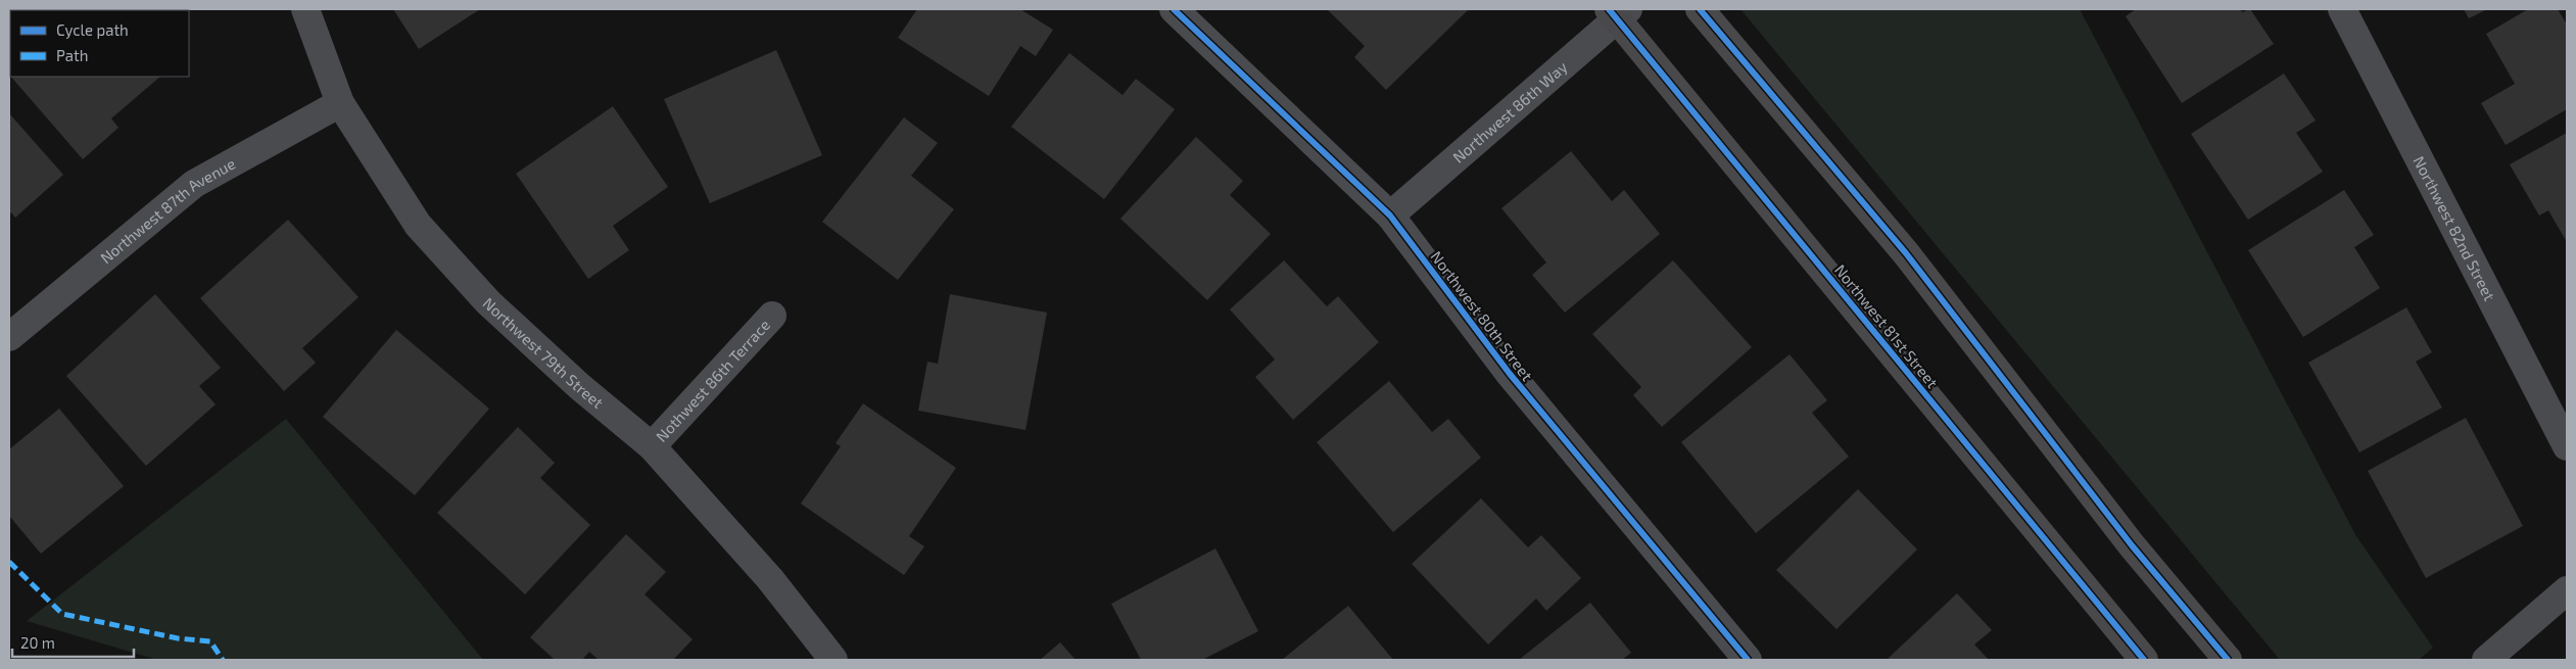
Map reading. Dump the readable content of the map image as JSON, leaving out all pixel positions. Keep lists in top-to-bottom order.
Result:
{
  "streets": {
    "street": [
      "Northwest 86th Way",
      "Northwest 87th Avenue",
      "Northwest 82nd Street",
      "Northwest 80th Street",
      "Northwest 81st Street",
      "Northwest 79th Street",
      "Nothwest 86th Terrace"
    ]
  },
  "crossings": [
    ["Northwest 86th Way", "Northwest 80th Street"],
    ["Northwest 86th Way", "Northwest 81st Street"],
    ["Northwest 87th Avenue", "Northwest 79th Street"],
    ["Northwest 79th Street", "Nothwest 86th Terrace"]
  ],
  "legend": ["Cycle path", "Path"],
  "scale_bar": "20 m"
}
